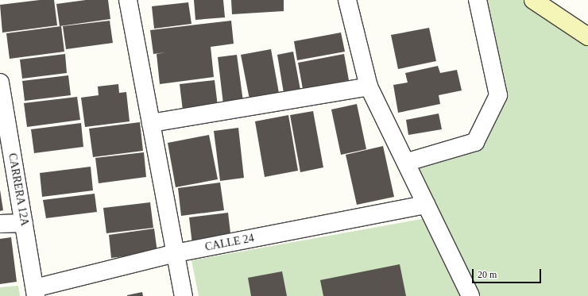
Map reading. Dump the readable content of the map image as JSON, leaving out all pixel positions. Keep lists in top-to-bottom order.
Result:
{
  "streets": {
    "street": ["CARRERA 12A", "CALLE 24"]
  },
  "crossings": [
    ["CARRERA 12A", "CALLE 24"]
  ],
  "scale_bar": "20 m"
}
